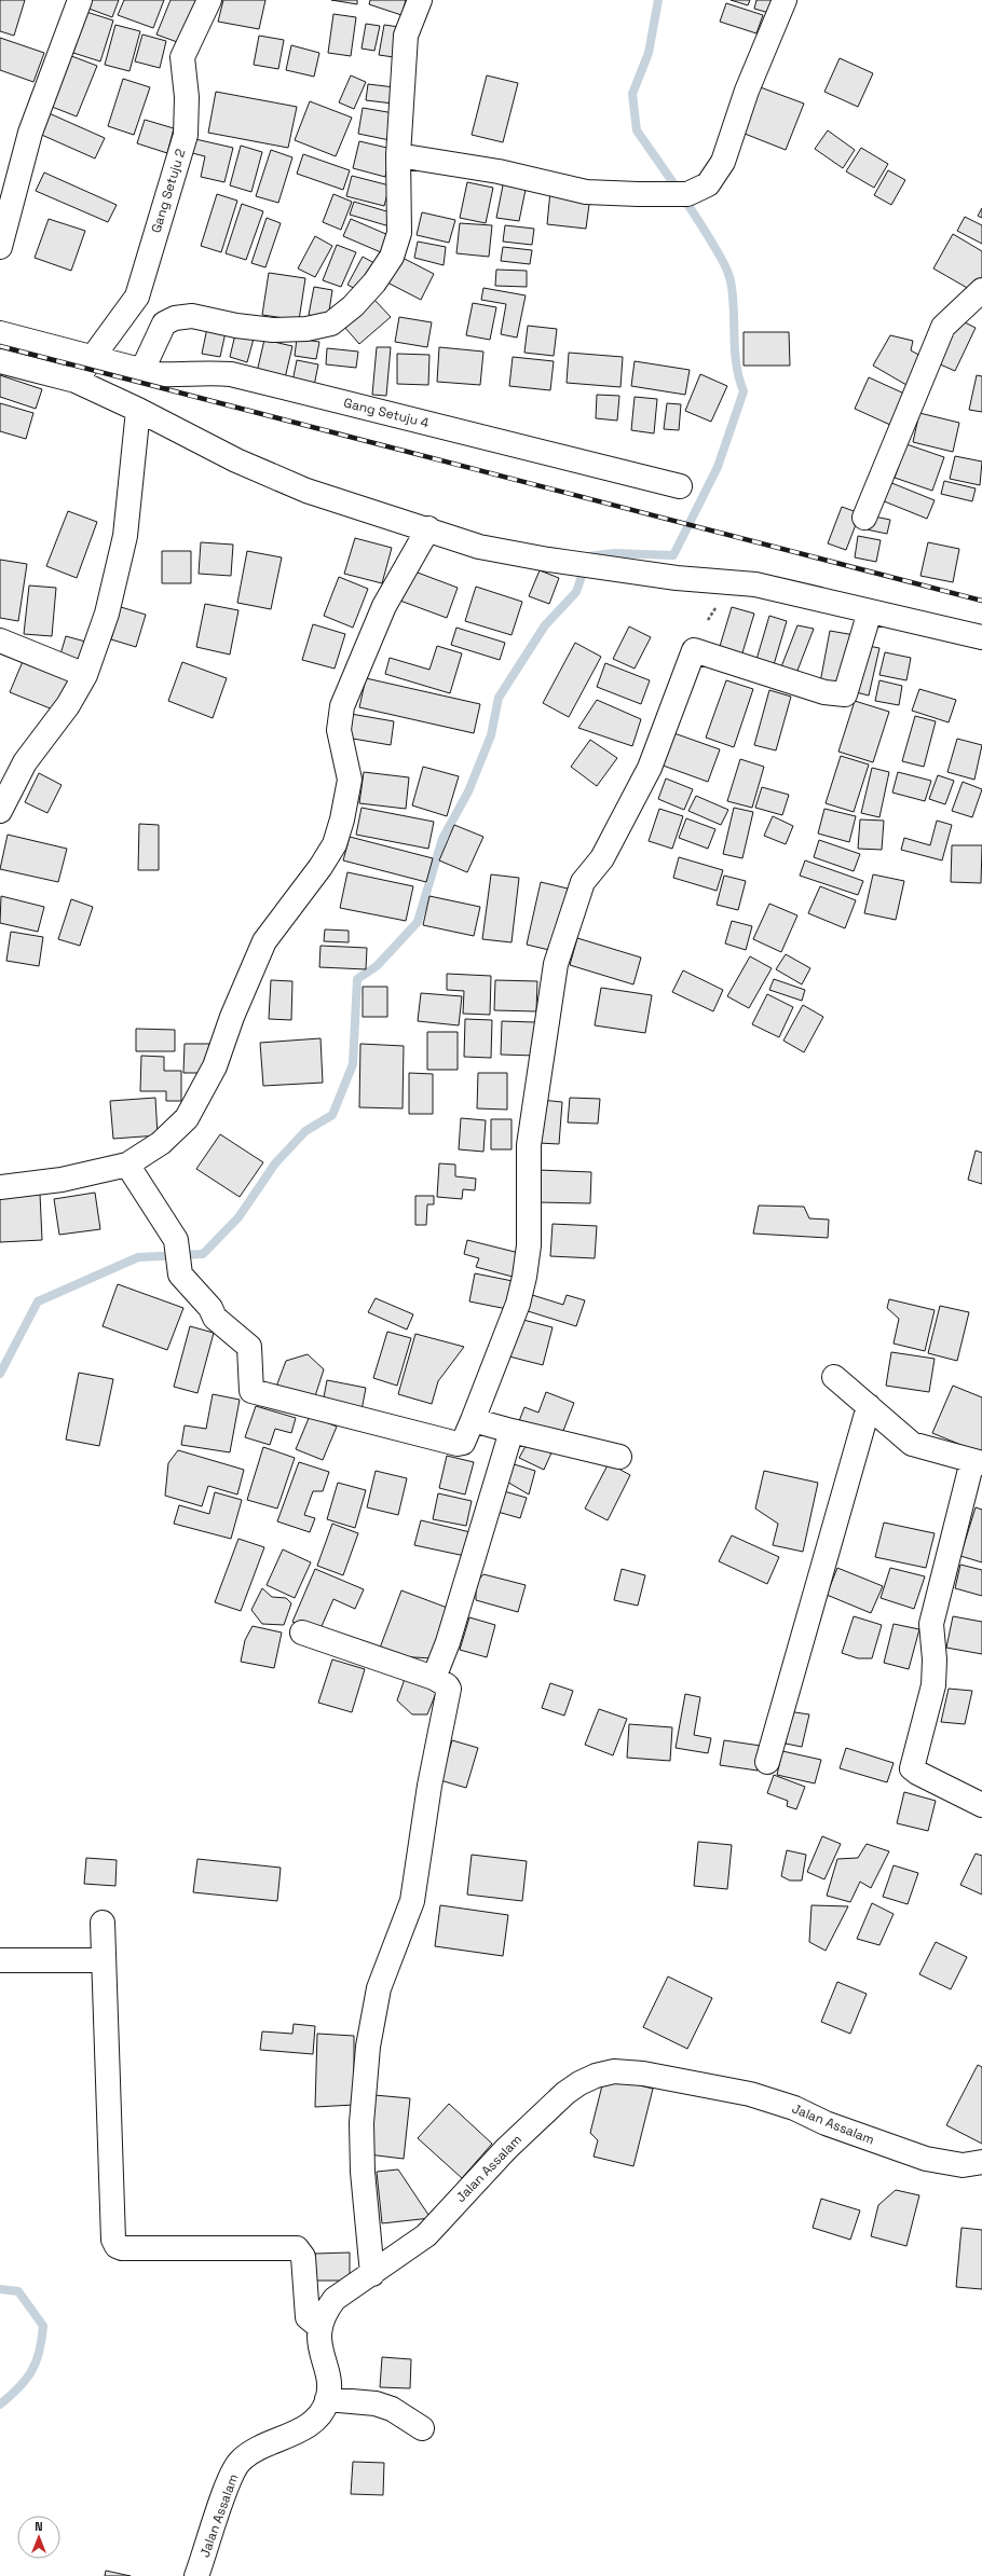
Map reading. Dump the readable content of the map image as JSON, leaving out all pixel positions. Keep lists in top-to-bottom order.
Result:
{
  "streets": {
    "street": ["Gang Setuju 2", "Gang Setuju 4", "Jalan Assalam"]
  },
  "crossings": [
    ["Gang Setuju 2", "Gang Setuju 4"]
  ],
  "north": "top"
}
